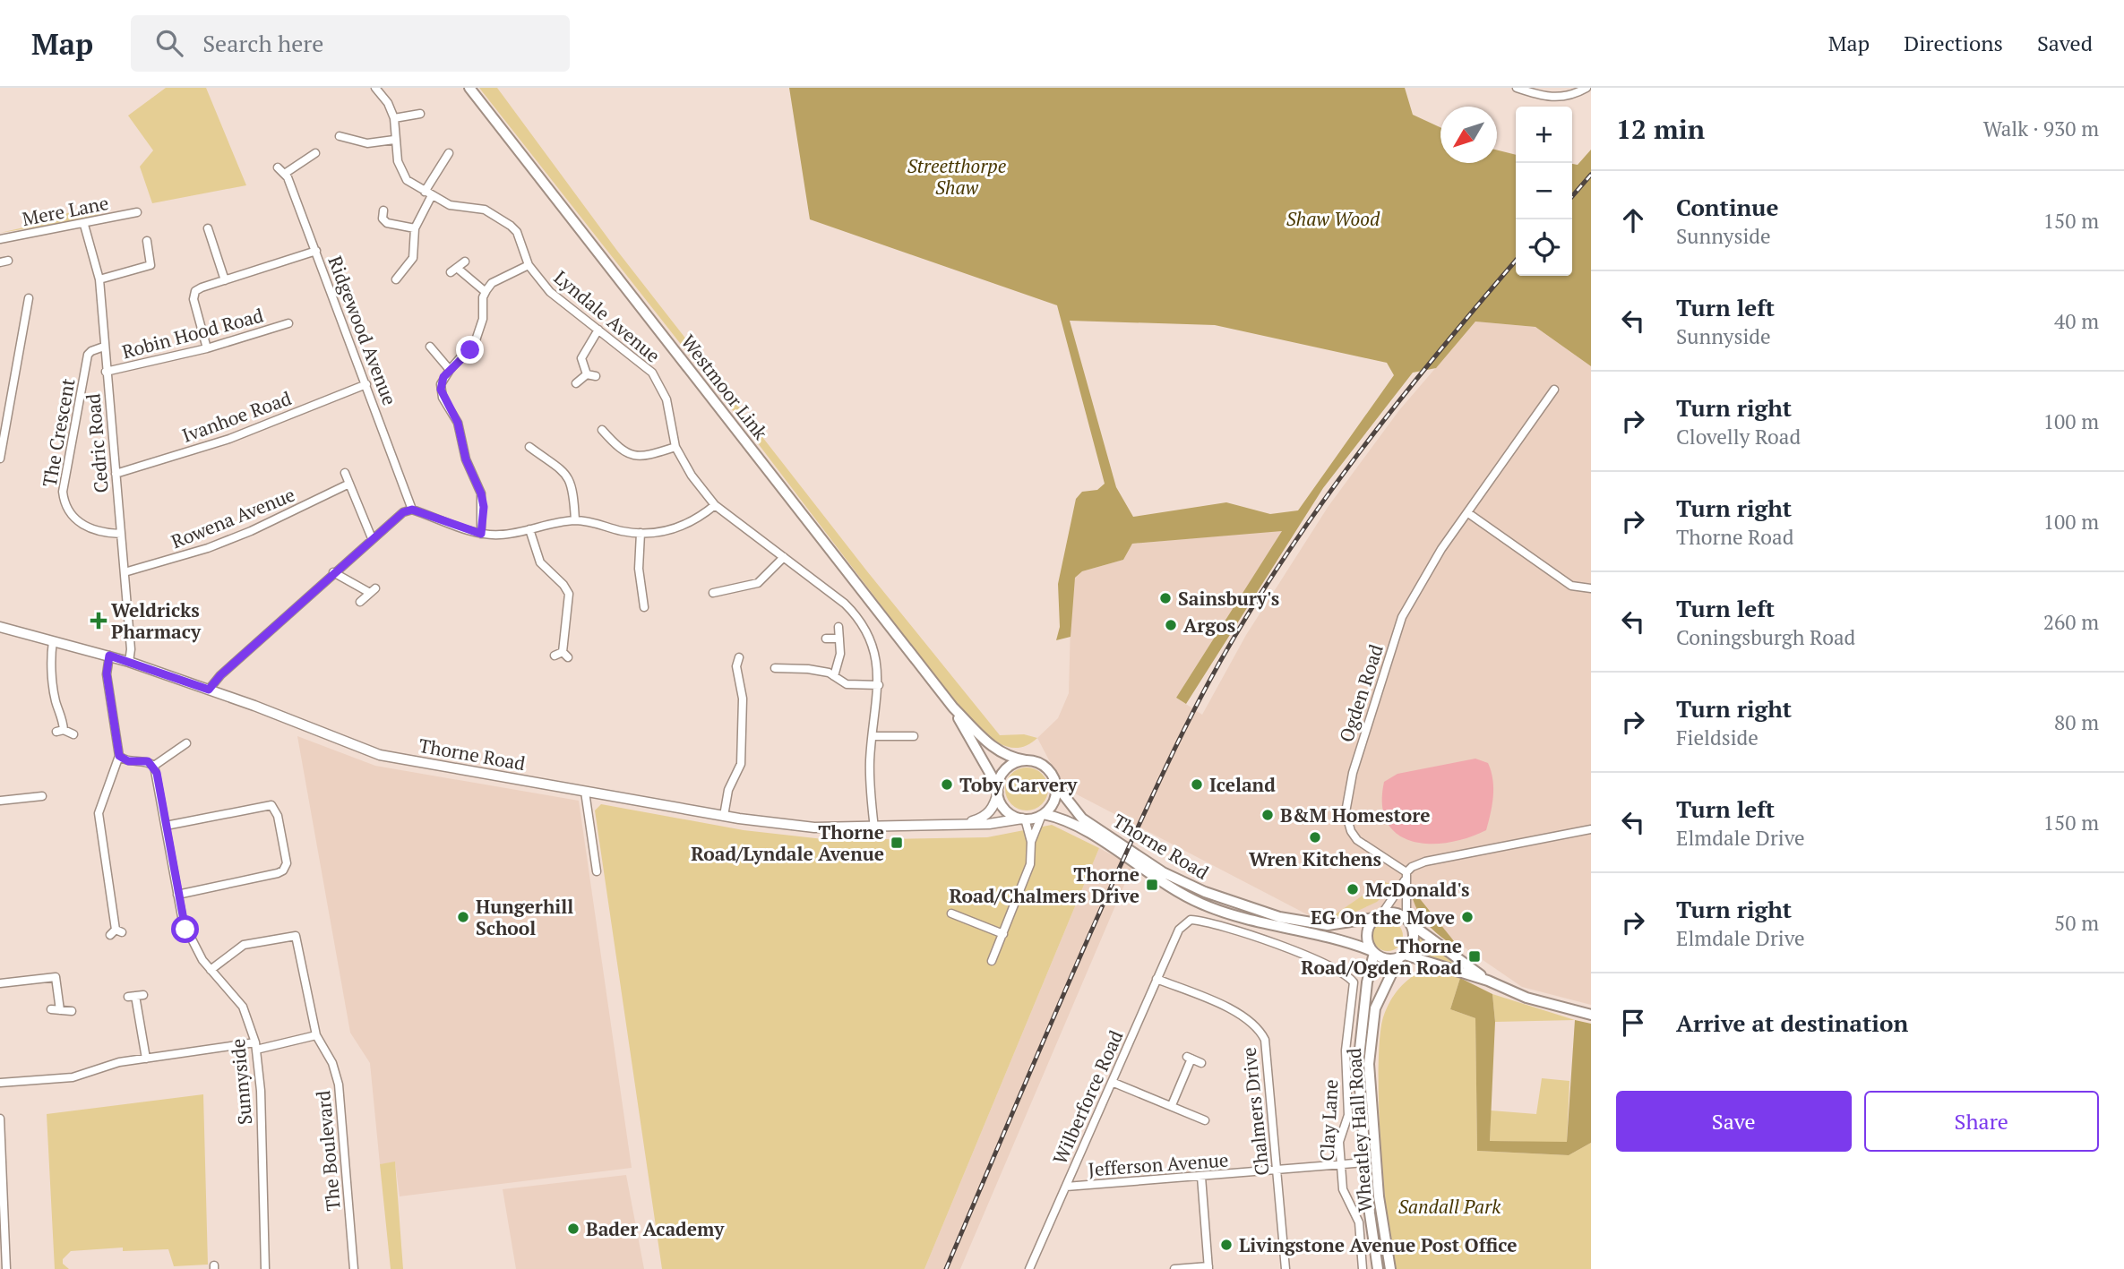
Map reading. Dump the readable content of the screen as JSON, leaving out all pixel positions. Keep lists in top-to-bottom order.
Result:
{
  "streets": {
    "highway": ["Westmoor Link", "Thorne Road", "Wheatley Hall Road"],
    "street": [
      "Mere Lane",
      "Lyndale Avenue",
      "Ridgewood Avenue",
      "Robin Hood Road",
      "Ivanhoe Road",
      "The Crescent",
      "Cedric Road",
      "Rowena Avenue",
      "Ogden Road",
      "Sunnyside",
      "Wilberforce Road",
      "Chalmers Drive",
      "Clay Lane",
      "The Boulevard",
      "Jefferson Avenue"
    ]
  },
  "crossings": [
    ["Mere Lane", "Cedric Road"],
    ["Lyndale Avenue", "Thorne Road"],
    ["Ridgewood Avenue", "Ivanhoe Road"],
    ["Robin Hood Road", "Cedric Road"],
    ["Westmoor Link", "Thorne Road"],
    ["Ivanhoe Road", "Cedric Road"],
    ["The Crescent", "Cedric Road"],
    ["Cedric Road", "Rowena Avenue"],
    ["Cedric Road", "Thorne Road"],
    ["Thorne Road", "Wheatley Hall Road"],
    ["Sunnyside", "The Boulevard"],
    ["Wilberforce Road", "Chalmers Drive"],
    ["Wilberforce Road", "Clay Lane"],
    ["Wilberforce Road", "Jefferson Avenue"],
    ["Chalmers Drive", "Jefferson Avenue"],
    ["Clay Lane", "Jefferson Avenue"],
    ["Wheatley Hall Road", "Jefferson Avenue"]
  ],
  "parks": ["Streetthorpe Shaw", "Shaw Wood", "Sandall Park"],
  "places": {
    "other": [
      "Sainsbury's",
      "Argos",
      "Toby Carvery",
      "Iceland",
      "B&M Homestore",
      "Wren Kitchens",
      "McDonald's",
      "Hungerhill School",
      "EG On the Move",
      "Bader Academy",
      "Livingstone Avenue Post Office"
    ],
    "health": ["Weldricks Pharmacy"],
    "transit": ["Thorne Road/Lyndale Avenue", "Thorne Road/Chalmers Drive", "Thorne Road/Ogden Road"]
  },
  "north": "bottom left",
  "page": {
    "header": "Map",
    "search": "Search here",
    "nav": ["Map", "Directions", "Saved"],
    "heading": ["12 min", "Walk · 930 m"],
    "map_buttons": ["+", "−"],
    "list": [
      ["Continue", "Sunnyside", "150 m"],
      ["Turn left", "Sunnyside", "40 m"],
      ["Turn right", "Clovelly Road", "100 m"],
      ["Turn right", "Thorne Road", "100 m"],
      ["Turn left", "Coningsburgh Road", "260 m"],
      ["Turn right", "Fieldside", "80 m"],
      ["Turn left", "Elmdale Drive", "150 m"],
      ["Turn right", "Elmdale Drive", "50 m"],
      "Arrive at destination"
    ],
    "buttons": ["Save", "Share"]
  }
}
